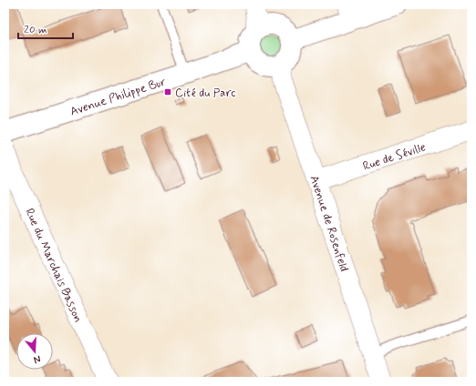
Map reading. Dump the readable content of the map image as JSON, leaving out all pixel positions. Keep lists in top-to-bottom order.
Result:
{
  "streets": {
    "street": [
      "Avenue Philippe Bur",
      "Rue de Séville",
      "Avenue de Rosenfeld",
      "Rue du Marchais Basson"
    ]
  },
  "crossings": [
    ["Avenue Philippe Bur", "Avenue de Rosenfeld"],
    ["Rue de Séville", "Avenue de Rosenfeld"]
  ],
  "places": {
    "transit": ["Cité du Parc"]
  },
  "scale_bar": "20 m",
  "north": "bottom"
}
